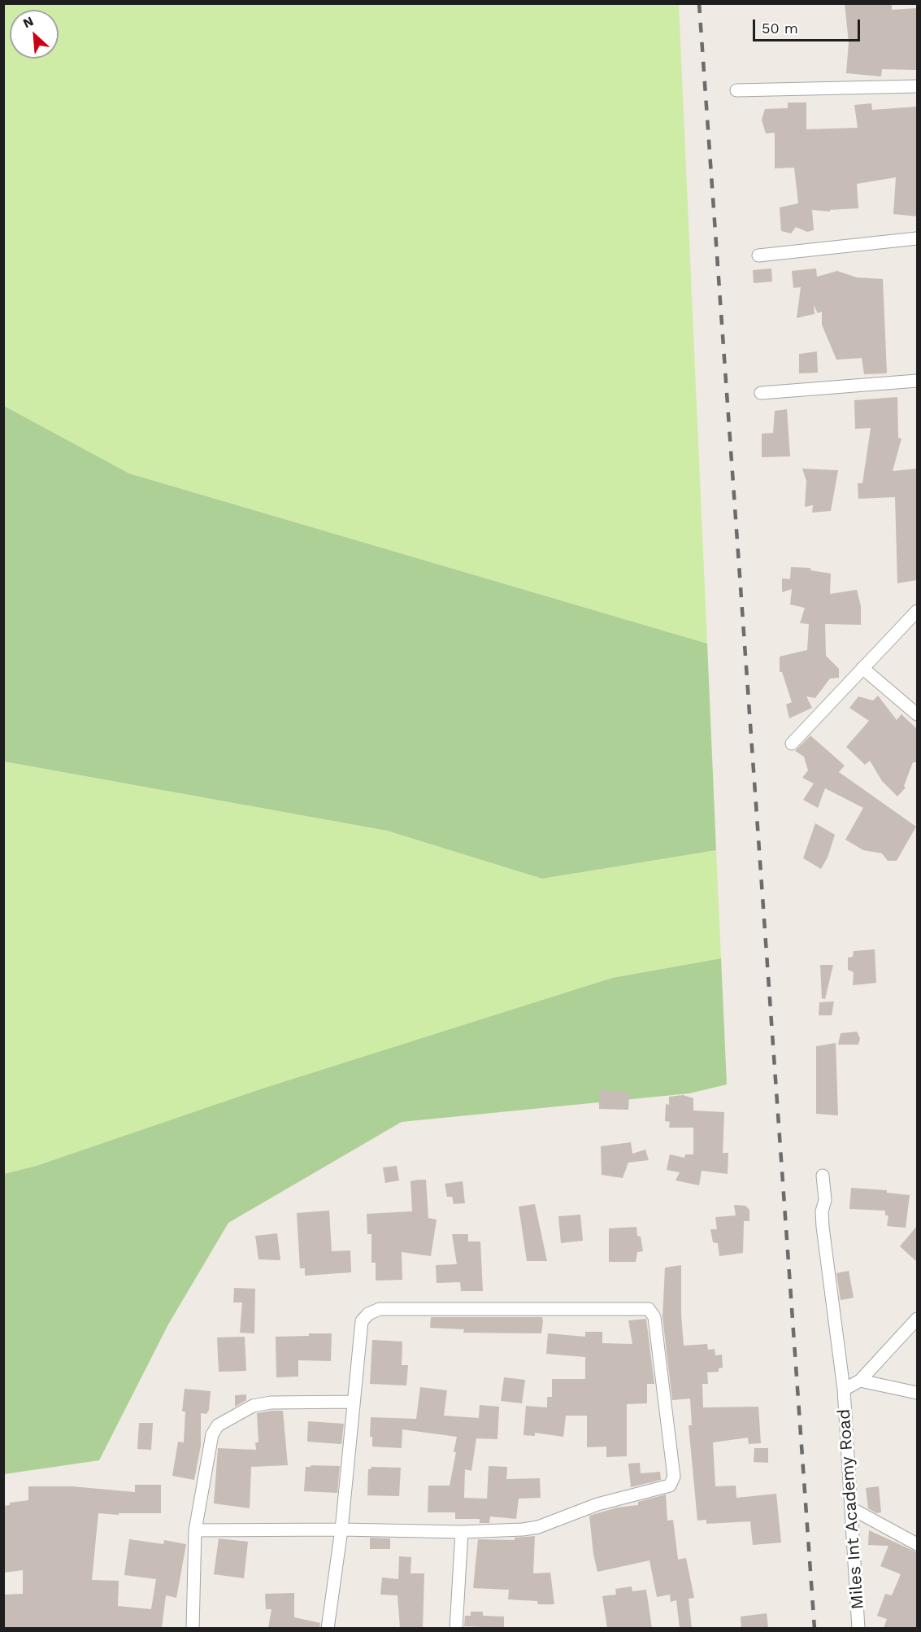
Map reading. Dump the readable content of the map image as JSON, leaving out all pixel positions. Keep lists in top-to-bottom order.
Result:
{
  "streets": {
    "street": ["Miles Int Academy Road"]
  },
  "scale_bar": "50 m",
  "north": "top left"
}
